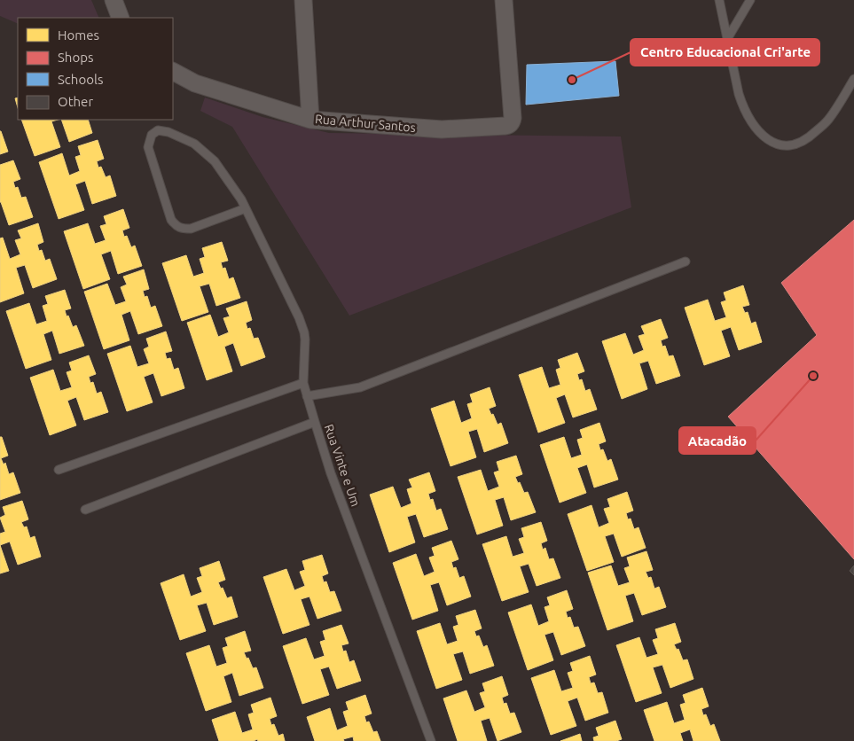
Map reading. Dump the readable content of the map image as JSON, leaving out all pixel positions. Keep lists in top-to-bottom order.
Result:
{
  "streets": {
    "street": ["Rua Arthur Santos"],
    "lane": ["Rua Vinte e Um"]
  },
  "places": ["Centro Educacional Cri'arte", "Atacadão"],
  "legend": [
    "Homes",
    "Shops",
    "Schools",
    "Other"
  ]
}
